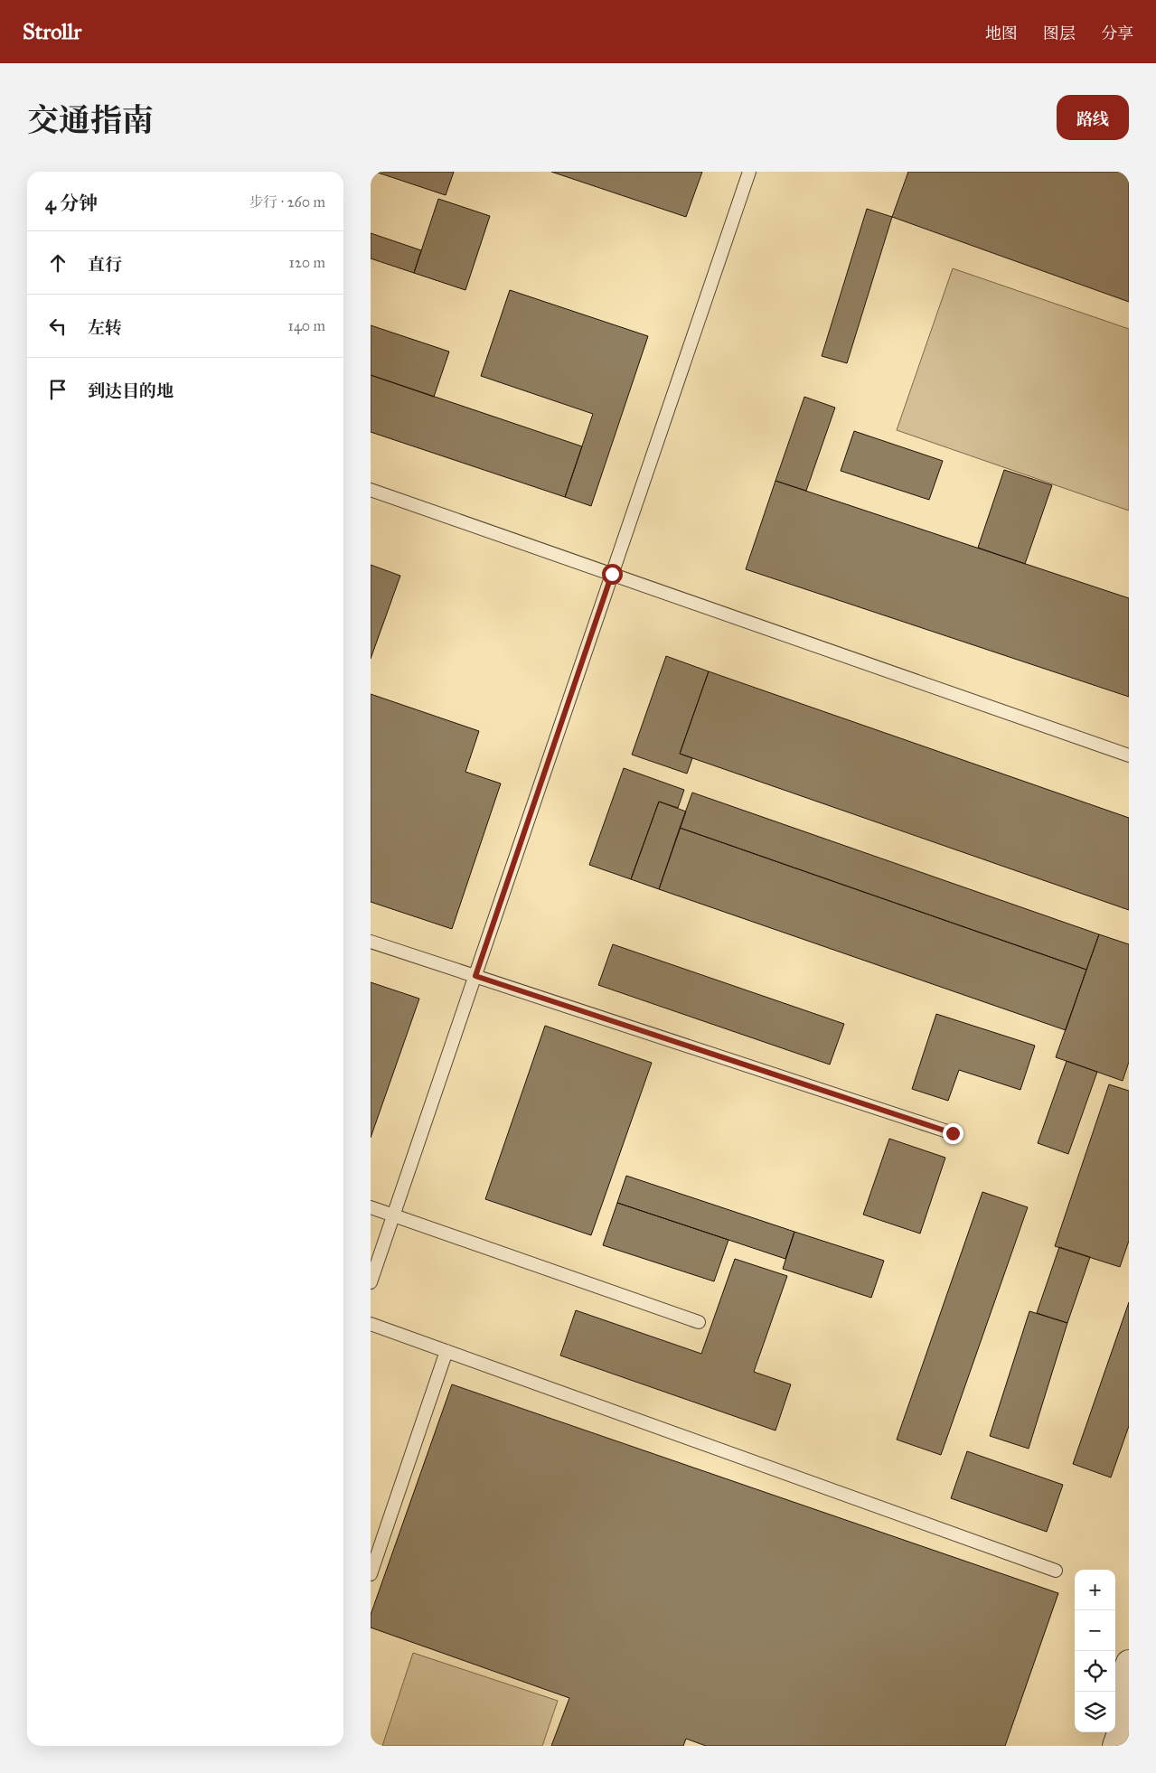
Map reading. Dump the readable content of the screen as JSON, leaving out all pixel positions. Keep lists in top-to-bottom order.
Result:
{
  "page": {
    "header": "Strollr",
    "nav": ["地图", "图层", "分享"],
    "title": "交通指南",
    "buttons": "路线",
    "heading": ["4 分钟", "步行 · 260 m"],
    "list": [
      ["直行", "120 m"],
      ["左转", "140 m"],
      "到达目的地"
    ],
    "map_buttons": ["+", "−"]
  }
}
